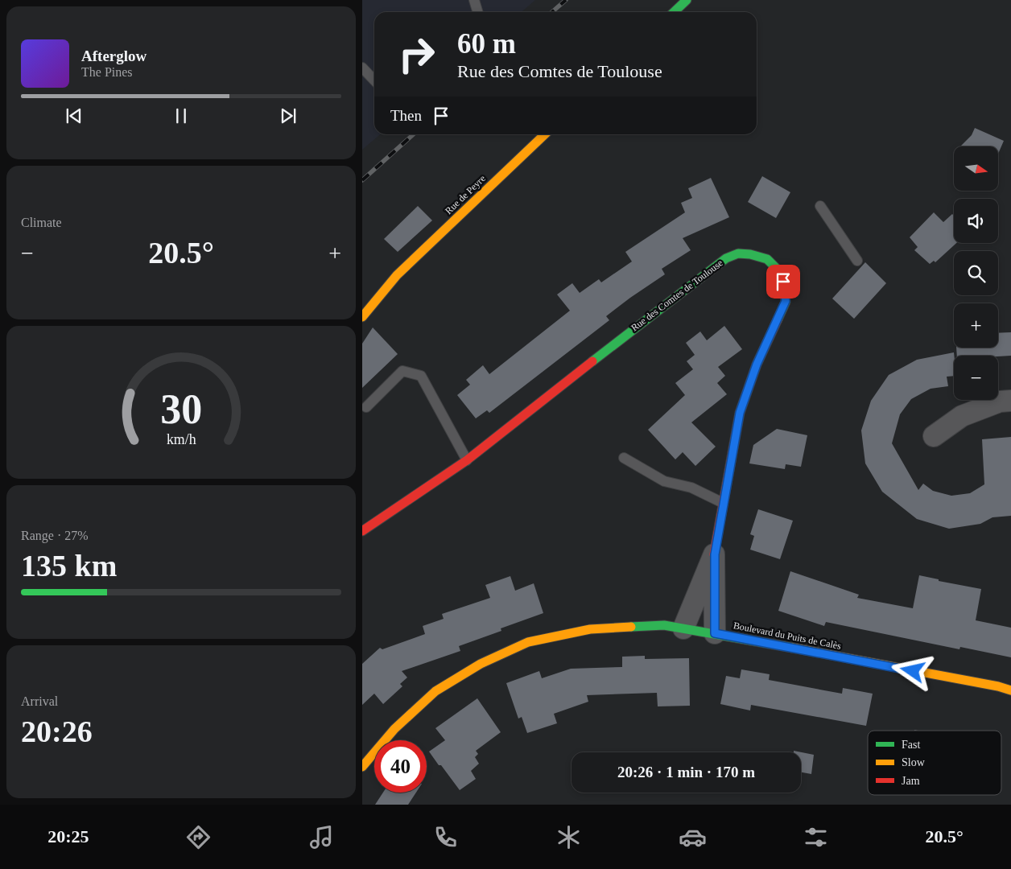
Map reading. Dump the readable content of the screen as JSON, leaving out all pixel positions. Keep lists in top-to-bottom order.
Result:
{
  "streets": {
    "street": ["Rue de Peyre", "Rue des Comtes de Toulouse", "Boulevard du Puits de Calès"]
  },
  "crossings": [
    ["Rue des Comtes de Toulouse", "Boulevard du Puits de Calès"]
  ],
  "legend": ["Fast", "Slow", "Jam"],
  "north": "right",
  "page": {
    "turn": ["60 m", "Rue des Comtes de Toulouse"],
    "song": ["Afterglow", "The Pines"],
    "then": "Then",
    "map_buttons": ["+", "−"],
    "tile": [
      "Climate",
      ["Range · 27%", "135 km"],
      ["Arrival", "20:26"]
    ],
    "heat": ["−", "20.5°", "+"],
    "limit": "40",
    "trip": "20:26 · 1 min · 170 m",
    "tabs": ["20:25", "20.5°"],
    "gauge": ["30", "km/h"]
  }
}
